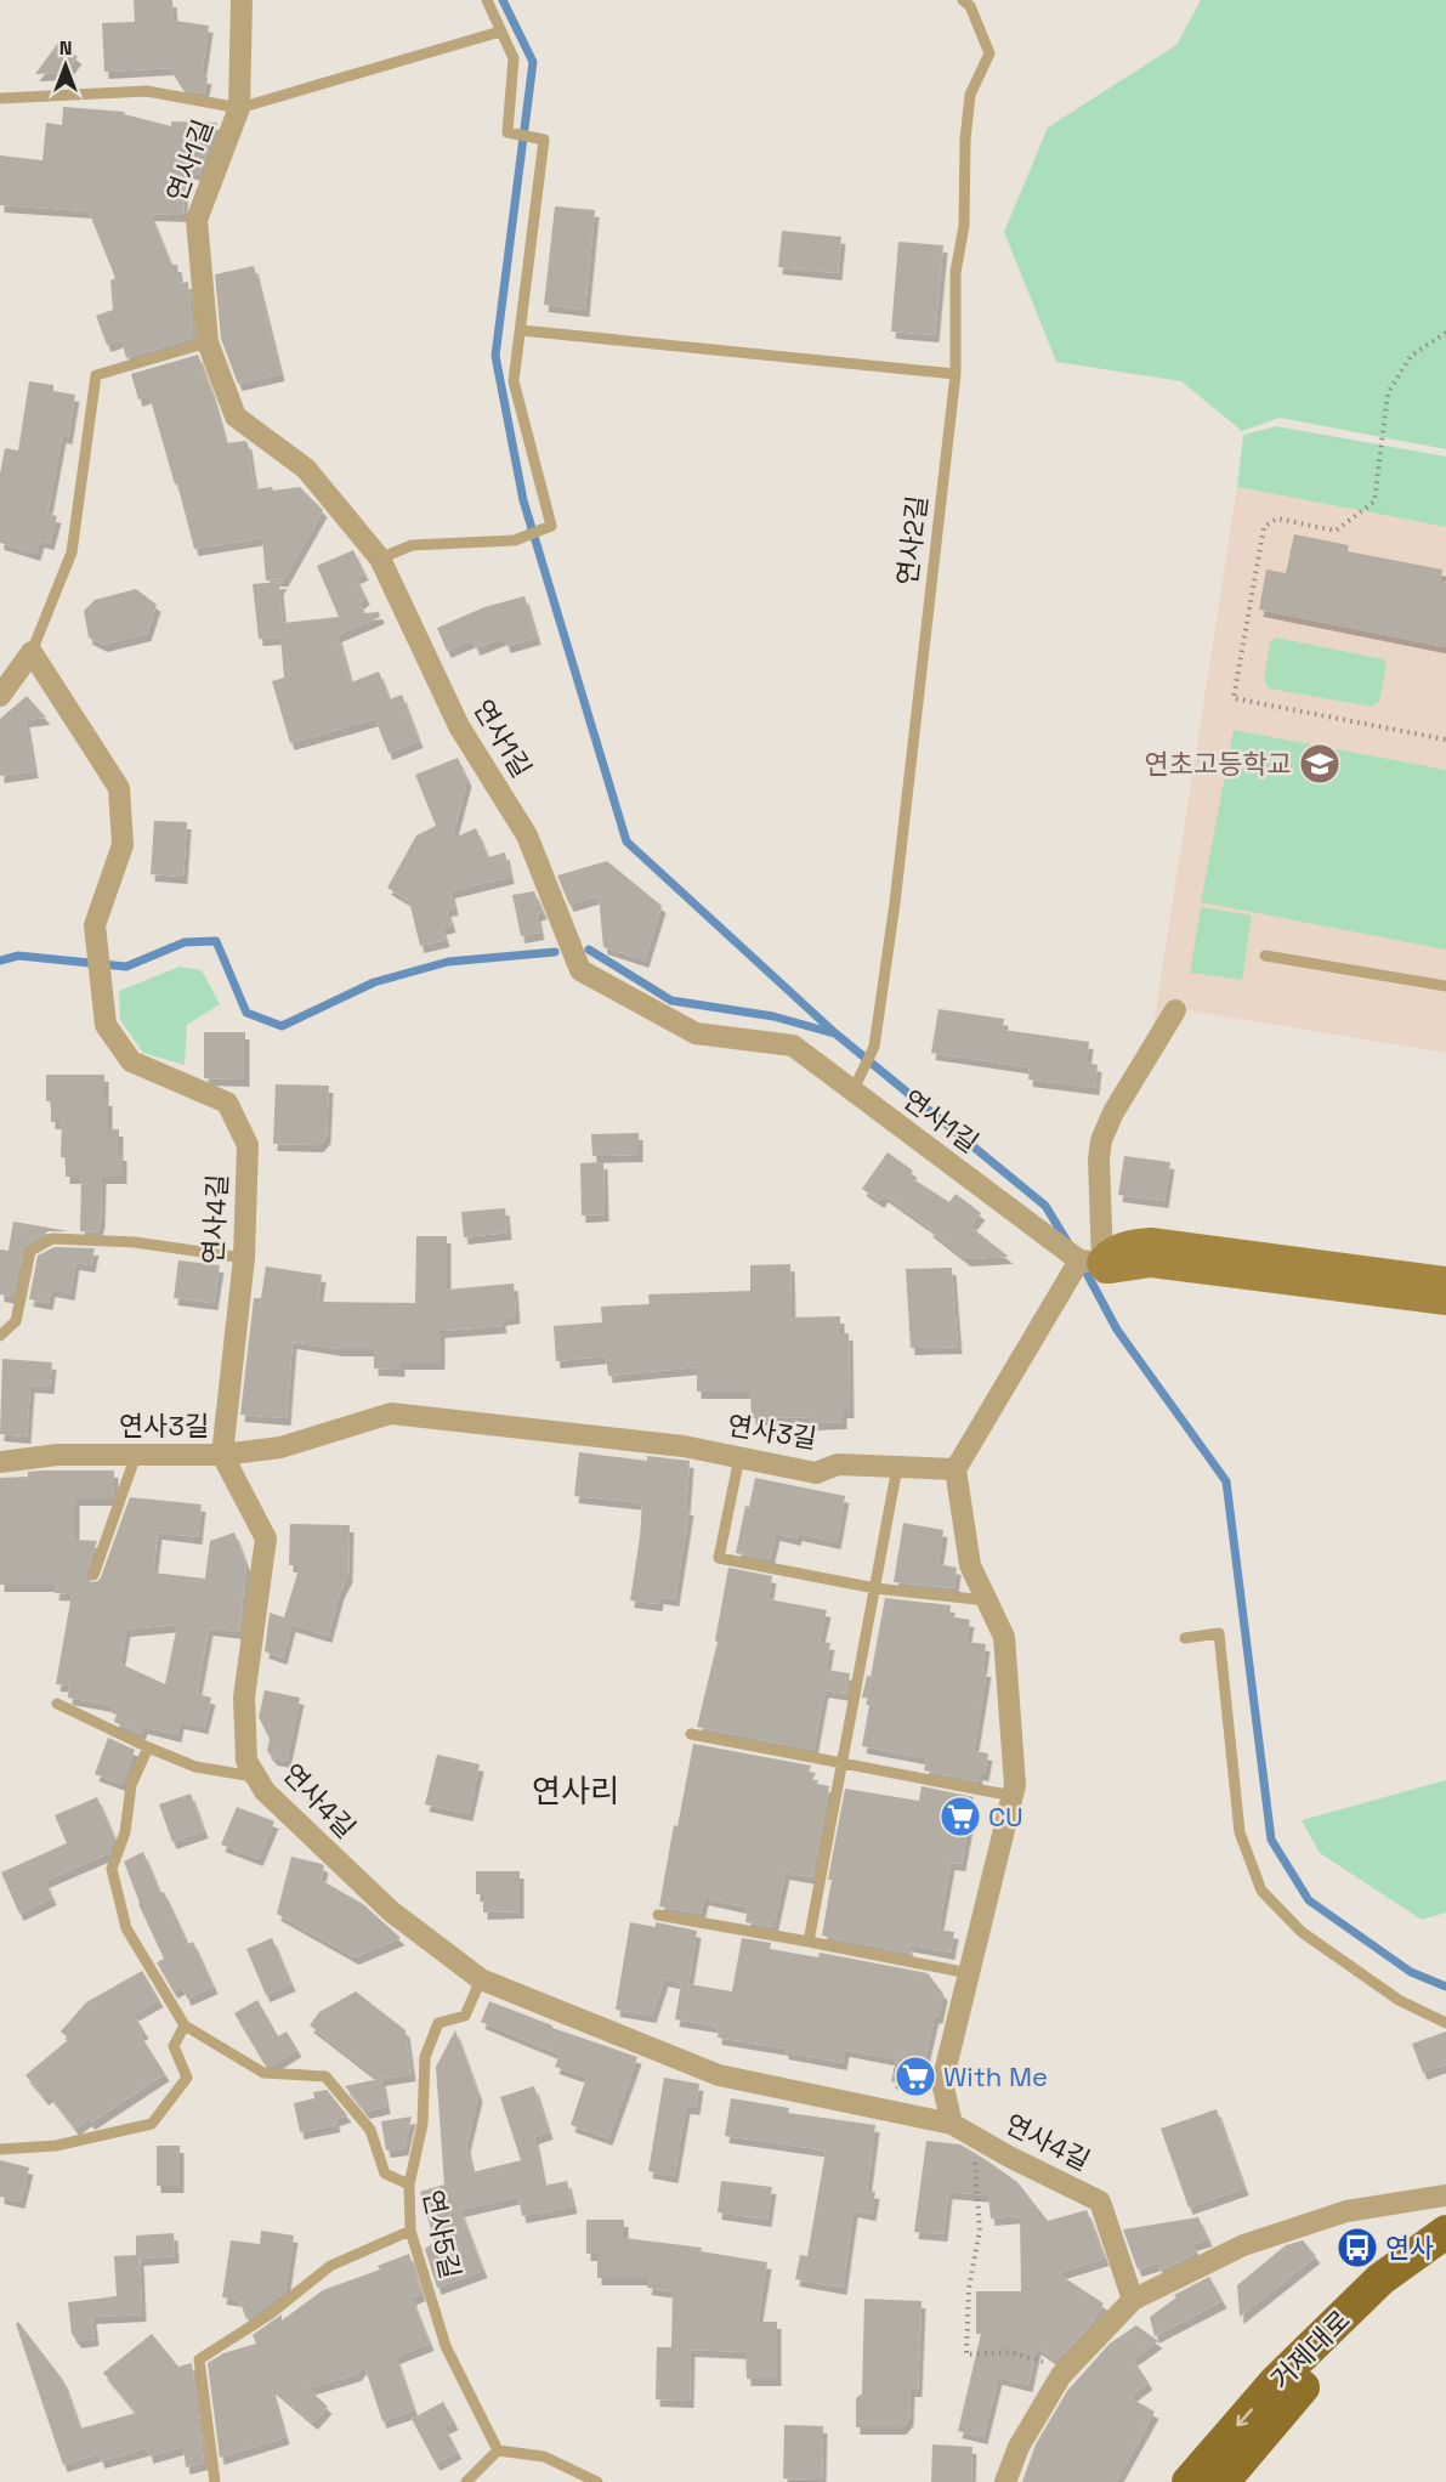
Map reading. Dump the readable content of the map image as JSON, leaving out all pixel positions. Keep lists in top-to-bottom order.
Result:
{
  "streets": {
    "main road": ["거제대로"],
    "street": ["연사1길", "연사4길", "연사3길"],
    "lane": ["연사2길", "연사5길"]
  },
  "crossings": [
    ["연사1길", "연사2길"],
    ["연사4길", "연사3길"]
  ],
  "districts": ["연사리"],
  "places": {
    "school or university": ["연초고등학교"],
    "supermarket": ["CU", "With Me"],
    "bus stop": ["연사"]
  },
  "north": "top"
}
